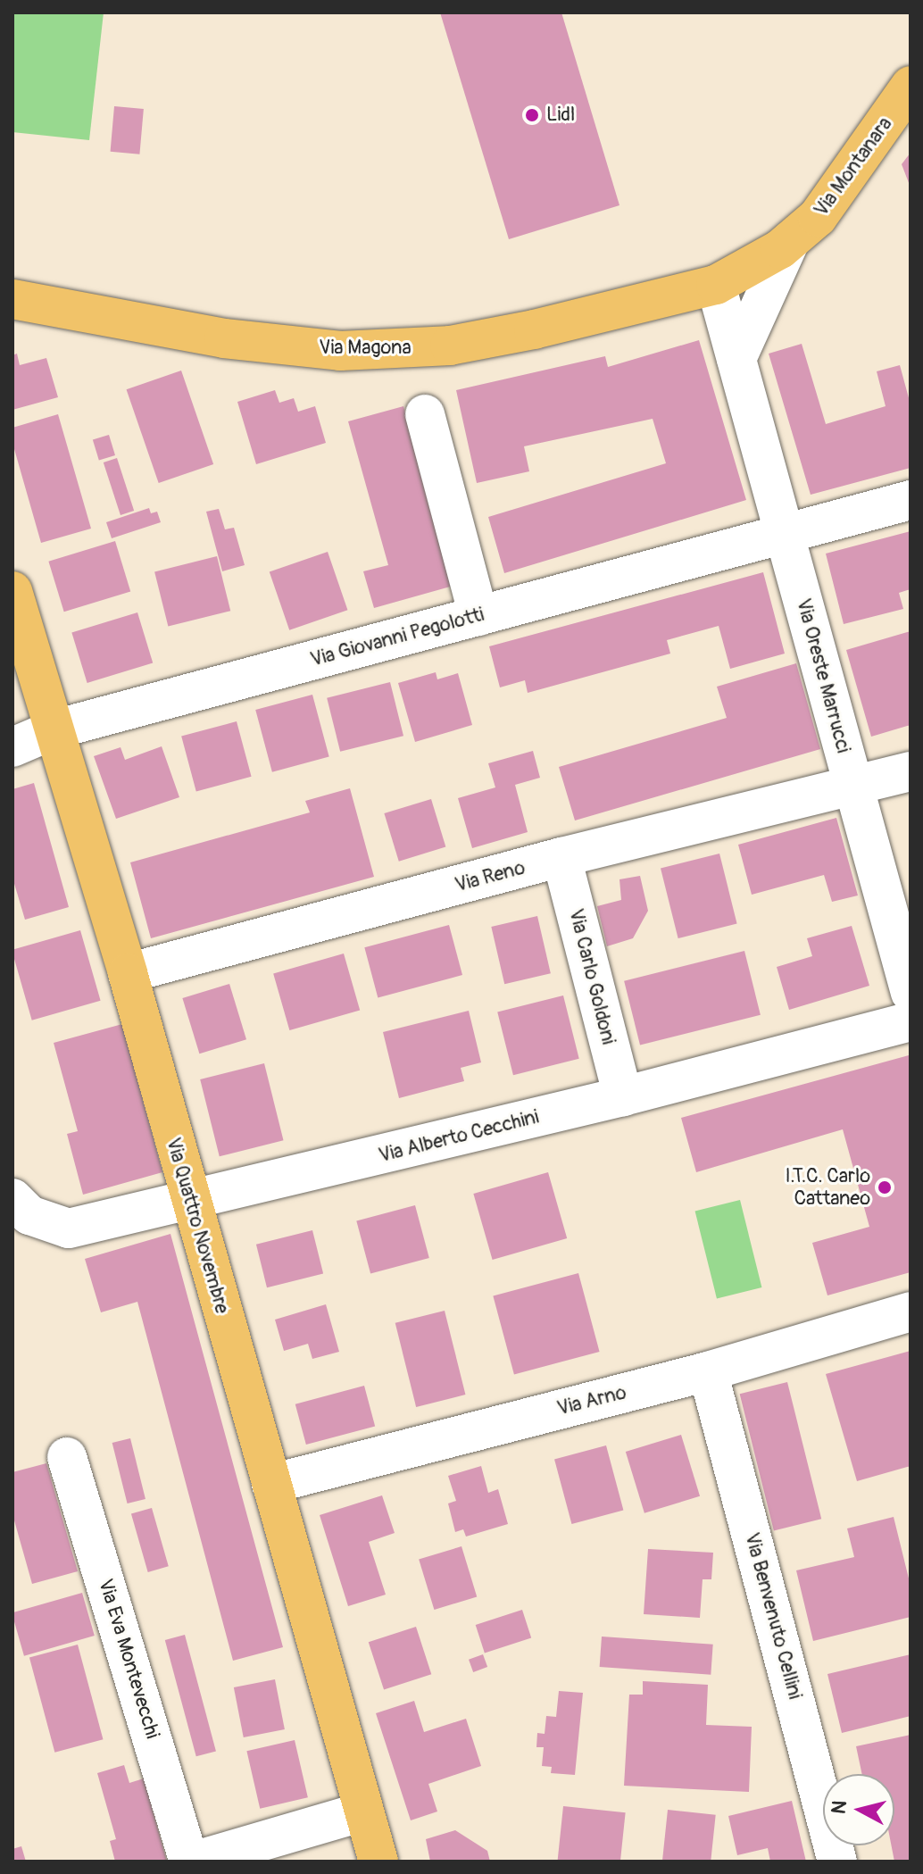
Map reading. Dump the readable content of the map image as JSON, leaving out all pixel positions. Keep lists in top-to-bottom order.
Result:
{
  "streets": {
    "main road": ["Via Montanara", "Via Magona", "Via Quattro Novembre"],
    "street": [
      "Via Giovanni Pegolotti",
      "Via Oreste Marrucci",
      "Via Reno",
      "Via Carlo Goldoni",
      "Via Alberto Cecchini",
      "Via Arno",
      "Via Benvenuto Cellini",
      "Via Eva Montevecchi"
    ]
  },
  "crossings": [
    ["Via Montanara", "Via Magona"],
    ["Via Montanara", "Via Oreste Marrucci"],
    ["Via Magona", "Via Oreste Marrucci"],
    ["Via Giovanni Pegolotti", "Via Oreste Marrucci"],
    ["Via Giovanni Pegolotti", "Via Quattro Novembre"],
    ["Via Oreste Marrucci", "Via Reno"],
    ["Via Reno", "Via Carlo Goldoni"],
    ["Via Reno", "Via Quattro Novembre"],
    ["Via Carlo Goldoni", "Via Alberto Cecchini"],
    ["Via Alberto Cecchini", "Via Quattro Novembre"],
    ["Via Quattro Novembre", "Via Arno"],
    ["Via Arno", "Via Benvenuto Cellini"]
  ],
  "places": ["Lidl", "I.T.C. Carlo Cattaneo"],
  "north": "left"
}
